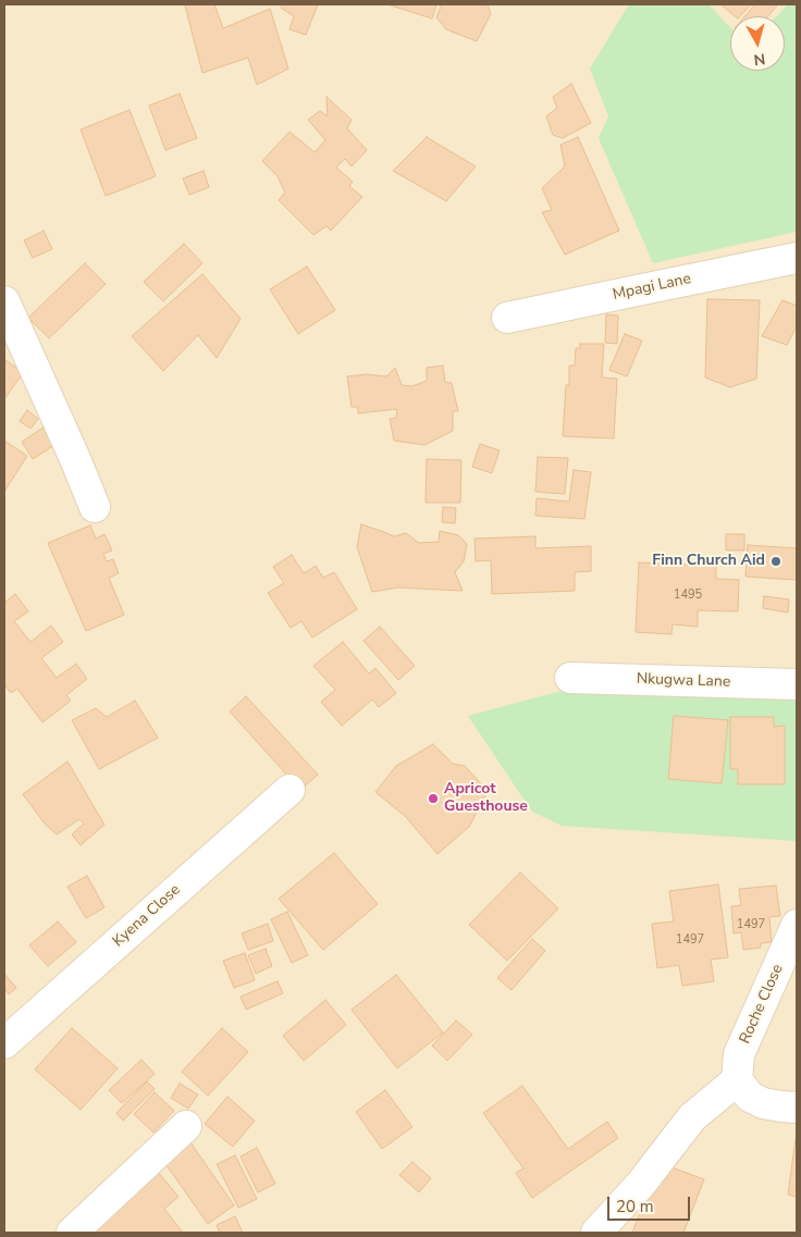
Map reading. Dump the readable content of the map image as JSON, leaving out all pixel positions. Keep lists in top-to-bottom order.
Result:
{
  "streets": {
    "street": [
      "Mpagi Lane",
      "Nkugwa Lane",
      "Kyena Close",
      "Roche Close"
    ]
  },
  "places": ["Finn Church Aid", "Apricot Guesthouse"],
  "house_numbers": ["1495", "1497", "1497"],
  "scale_bar": "20 m",
  "north": "bottom"
}
